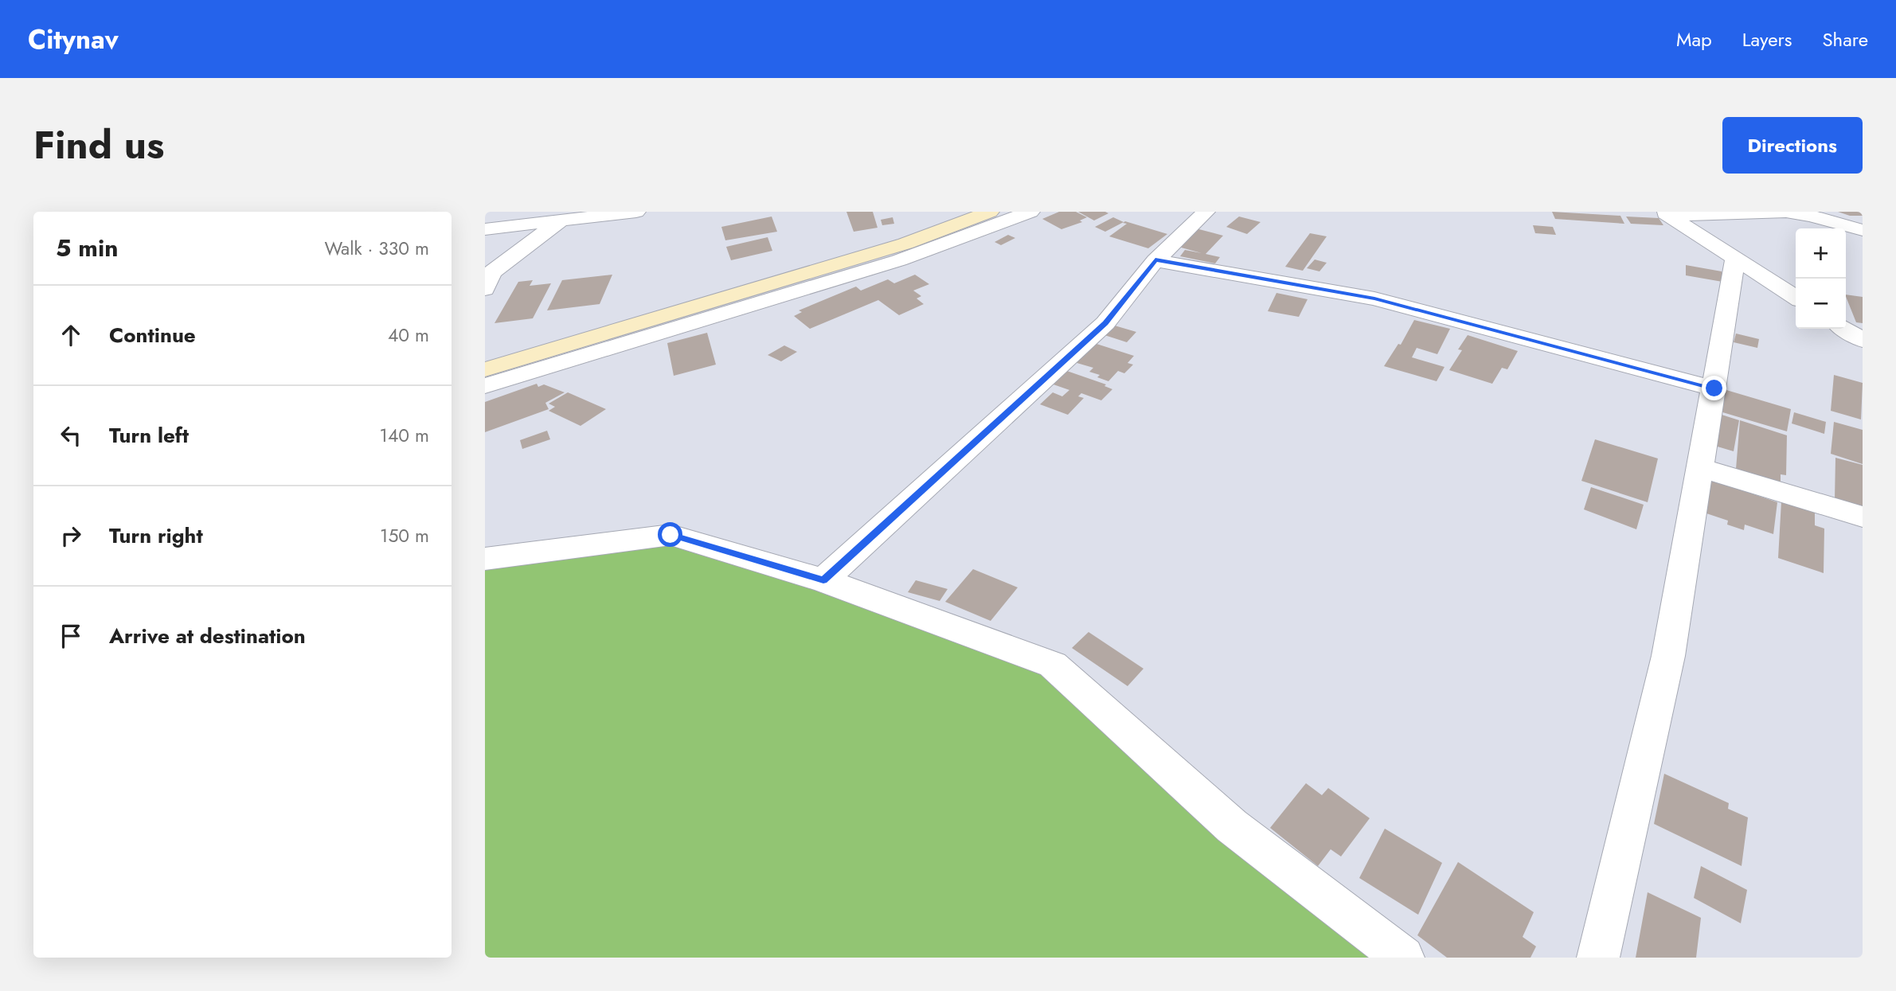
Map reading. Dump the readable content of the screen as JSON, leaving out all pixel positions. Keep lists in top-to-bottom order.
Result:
{
  "page": {
    "header": "Citynav",
    "nav": ["Map", "Layers", "Share"],
    "title": "Find us",
    "buttons": "Directions",
    "heading": ["5 min", "Walk · 330 m"],
    "map_buttons": ["+", "−"],
    "list": [
      ["Continue", "40 m"],
      ["Turn left", "140 m"],
      ["Turn right", "150 m"],
      "Arrive at destination"
    ]
  }
}
